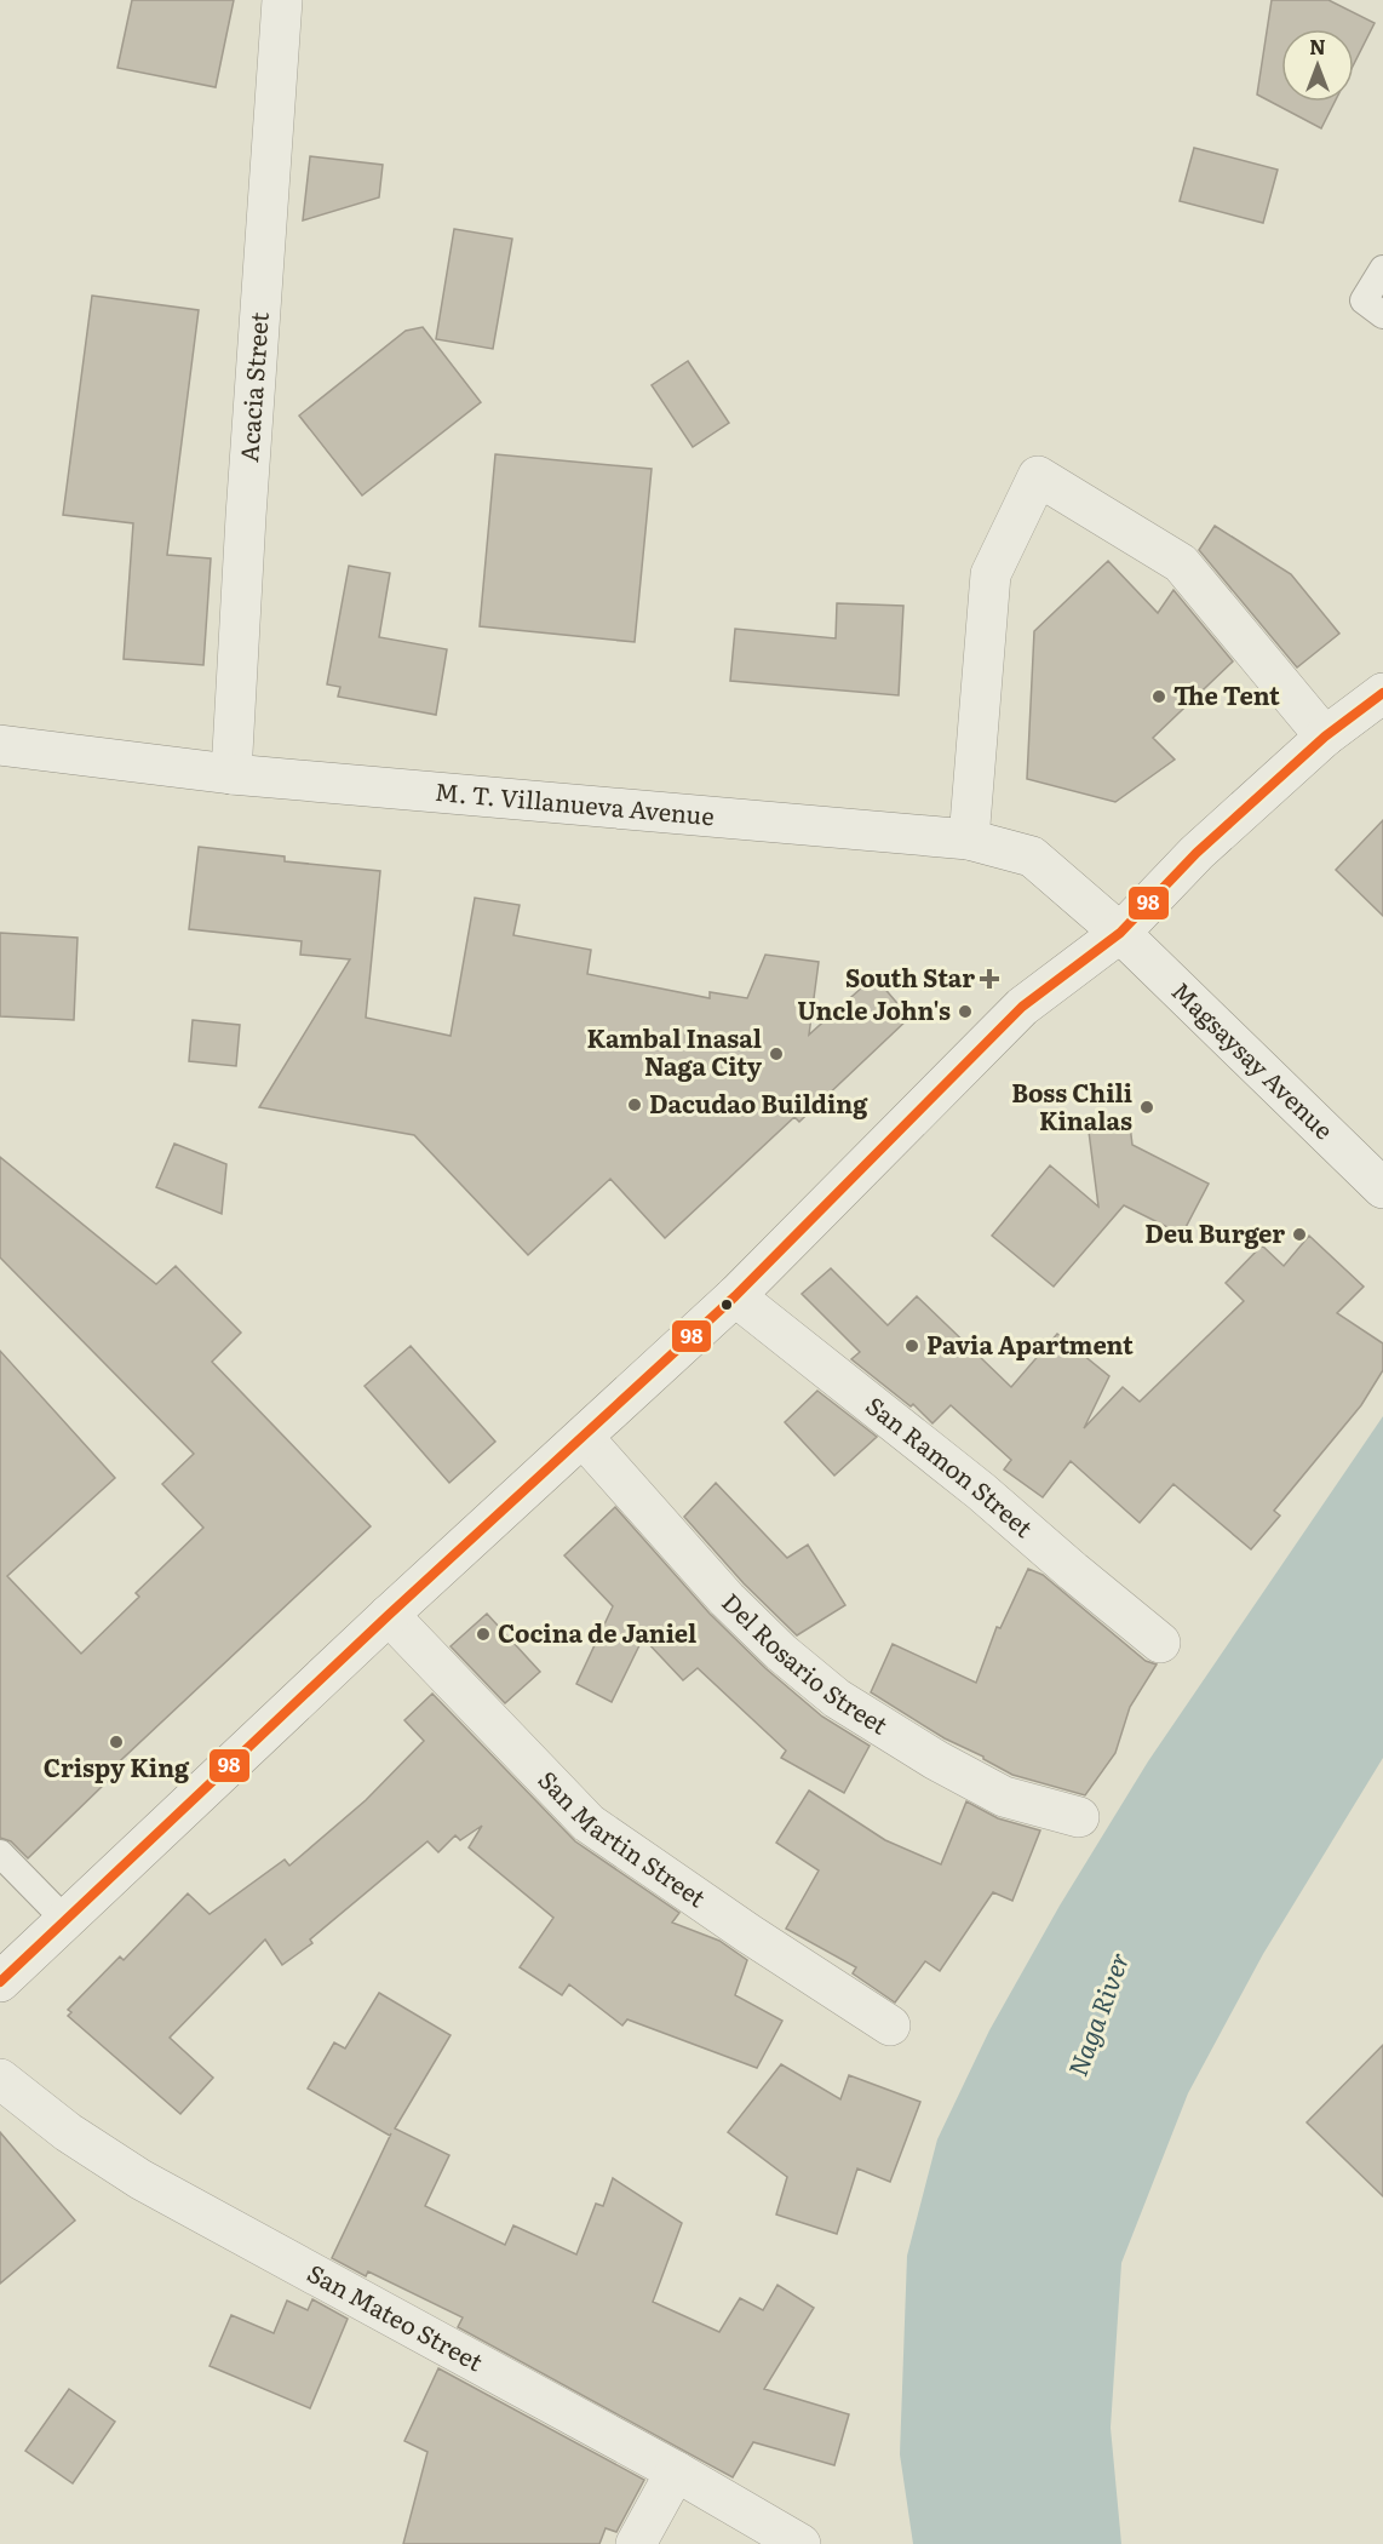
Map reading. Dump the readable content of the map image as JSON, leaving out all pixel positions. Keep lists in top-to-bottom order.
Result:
{
  "streets": {
    "street": [
      "Acacia Street",
      "M. T. Villanueva Avenue",
      "Magsaysay Avenue",
      "San Ramon Street",
      "Del Rosario Street",
      "San Martin Street",
      "San Mateo Street"
    ]
  },
  "crossings": [
    ["Acacia Street", "M. T. Villanueva Avenue"],
    ["M. T. Villanueva Avenue", "Magsaysay Avenue"]
  ],
  "water": ["Naga River"],
  "places": {
    "other": [
      "The Tent",
      "Uncle John's",
      "Kambal Inasal Naga City",
      "Dacudao Building",
      "Boss Chili Kinalas",
      "Deu Burger",
      "Pavia Apartment",
      "Cocina de Janiel",
      "Crispy King"
    ],
    "health": ["South Star"]
  },
  "lines": ["transit line 98"],
  "north": "top"
}
